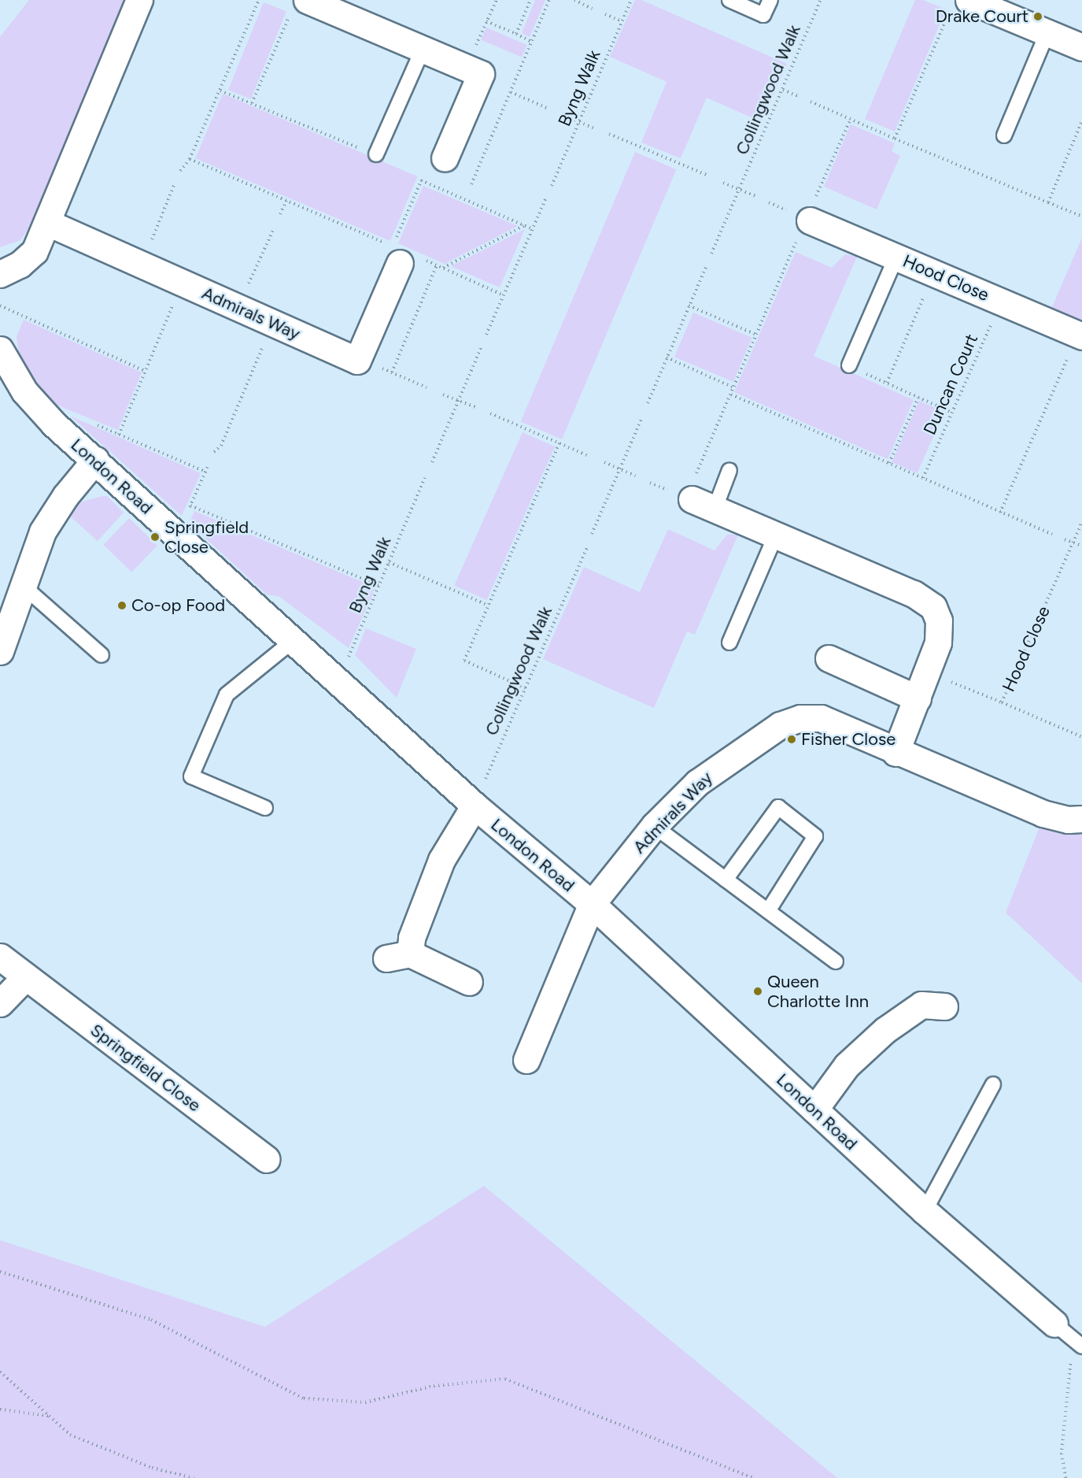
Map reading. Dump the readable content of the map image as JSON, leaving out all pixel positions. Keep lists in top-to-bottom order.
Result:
{
  "streets": {
    "street": [
      "Hood Close",
      "Admirals Way",
      "London Road",
      "Springfield Close"
    ],
    "path": ["Byng Walk", "Collingwood Walk", "Duncan Court"]
  },
  "crossings": [
    ["Byng Walk", "London Road"],
    ["Collingwood Walk", "London Road"],
    ["Hood Close", "Duncan Court"],
    ["Admirals Way", "London Road"]
  ],
  "places": [
    "Drake Court",
    "Springfield Close",
    "Co-op Food",
    "Fisher Close",
    "Queen Charlotte Inn"
  ]
}
